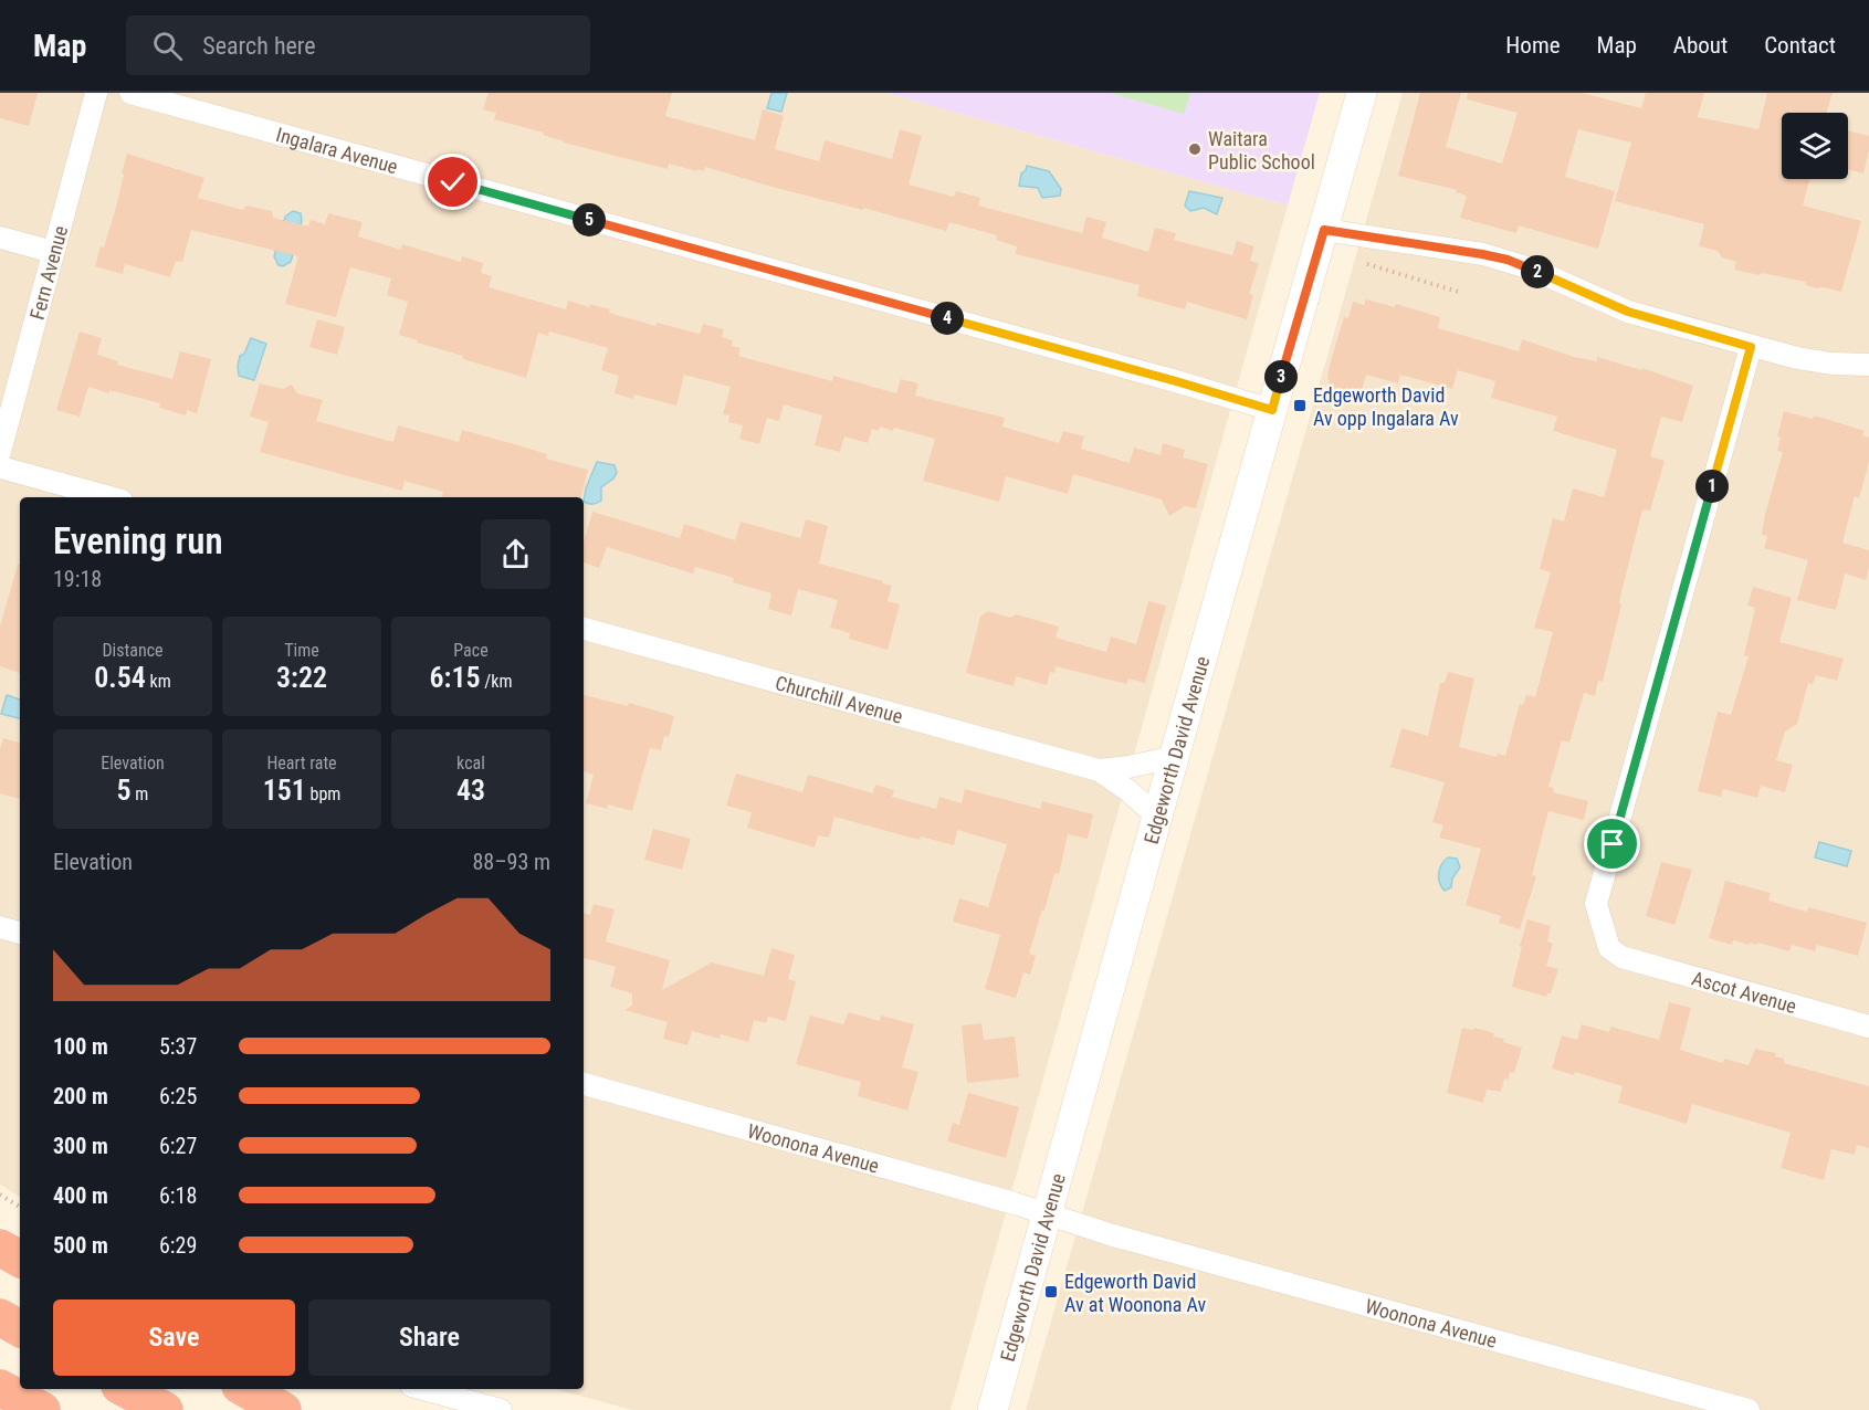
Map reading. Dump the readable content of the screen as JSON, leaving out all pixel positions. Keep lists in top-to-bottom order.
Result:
{
  "streets": {
    "main road": ["Edgeworth David Avenue"],
    "street": [
      "Ingalara Avenue",
      "Fern Avenue",
      "Churchill Avenue",
      "Ascot Avenue",
      "Woonona Avenue"
    ]
  },
  "crossings": [
    ["Ingalara Avenue", "Edgeworth David Avenue"],
    ["Churchill Avenue", "Edgeworth David Avenue"],
    ["Edgeworth David Avenue", "Woonona Avenue"]
  ],
  "places": {
    "other": ["Waitara Public School"],
    "transit": ["Edgeworth David Av opp Ingalara Av", "Edgeworth David Av at Woonona Av"]
  },
  "page": {
    "header": "Map",
    "search": "Search here",
    "nav": [
      "Home",
      "Map",
      "About",
      "Contact"
    ],
    "pins": [
      "5",
      "2",
      "4",
      "3",
      "1"
    ],
    "heading": ["Evening run", "19:18"],
    "stats": [
      ["Distance", "0.54 km"],
      ["Time", "3:22"],
      ["Pace", "6:15 /km"],
      ["Elevation", "5 m"],
      ["Heart rate", "151 bpm"],
      ["kcal", "43"]
    ],
    "chart": ["Elevation", "88–93 m"],
    "list": [
      {
        "name": "100 m",
        "note": "5:37"
      },
      {
        "name": "200 m",
        "note": "6:25"
      },
      {
        "name": "300 m",
        "note": "6:27"
      },
      {
        "name": "400 m",
        "note": "6:18"
      },
      {
        "name": "500 m",
        "note": "6:29"
      }
    ],
    "buttons": ["Save", "Share"]
  }
}
